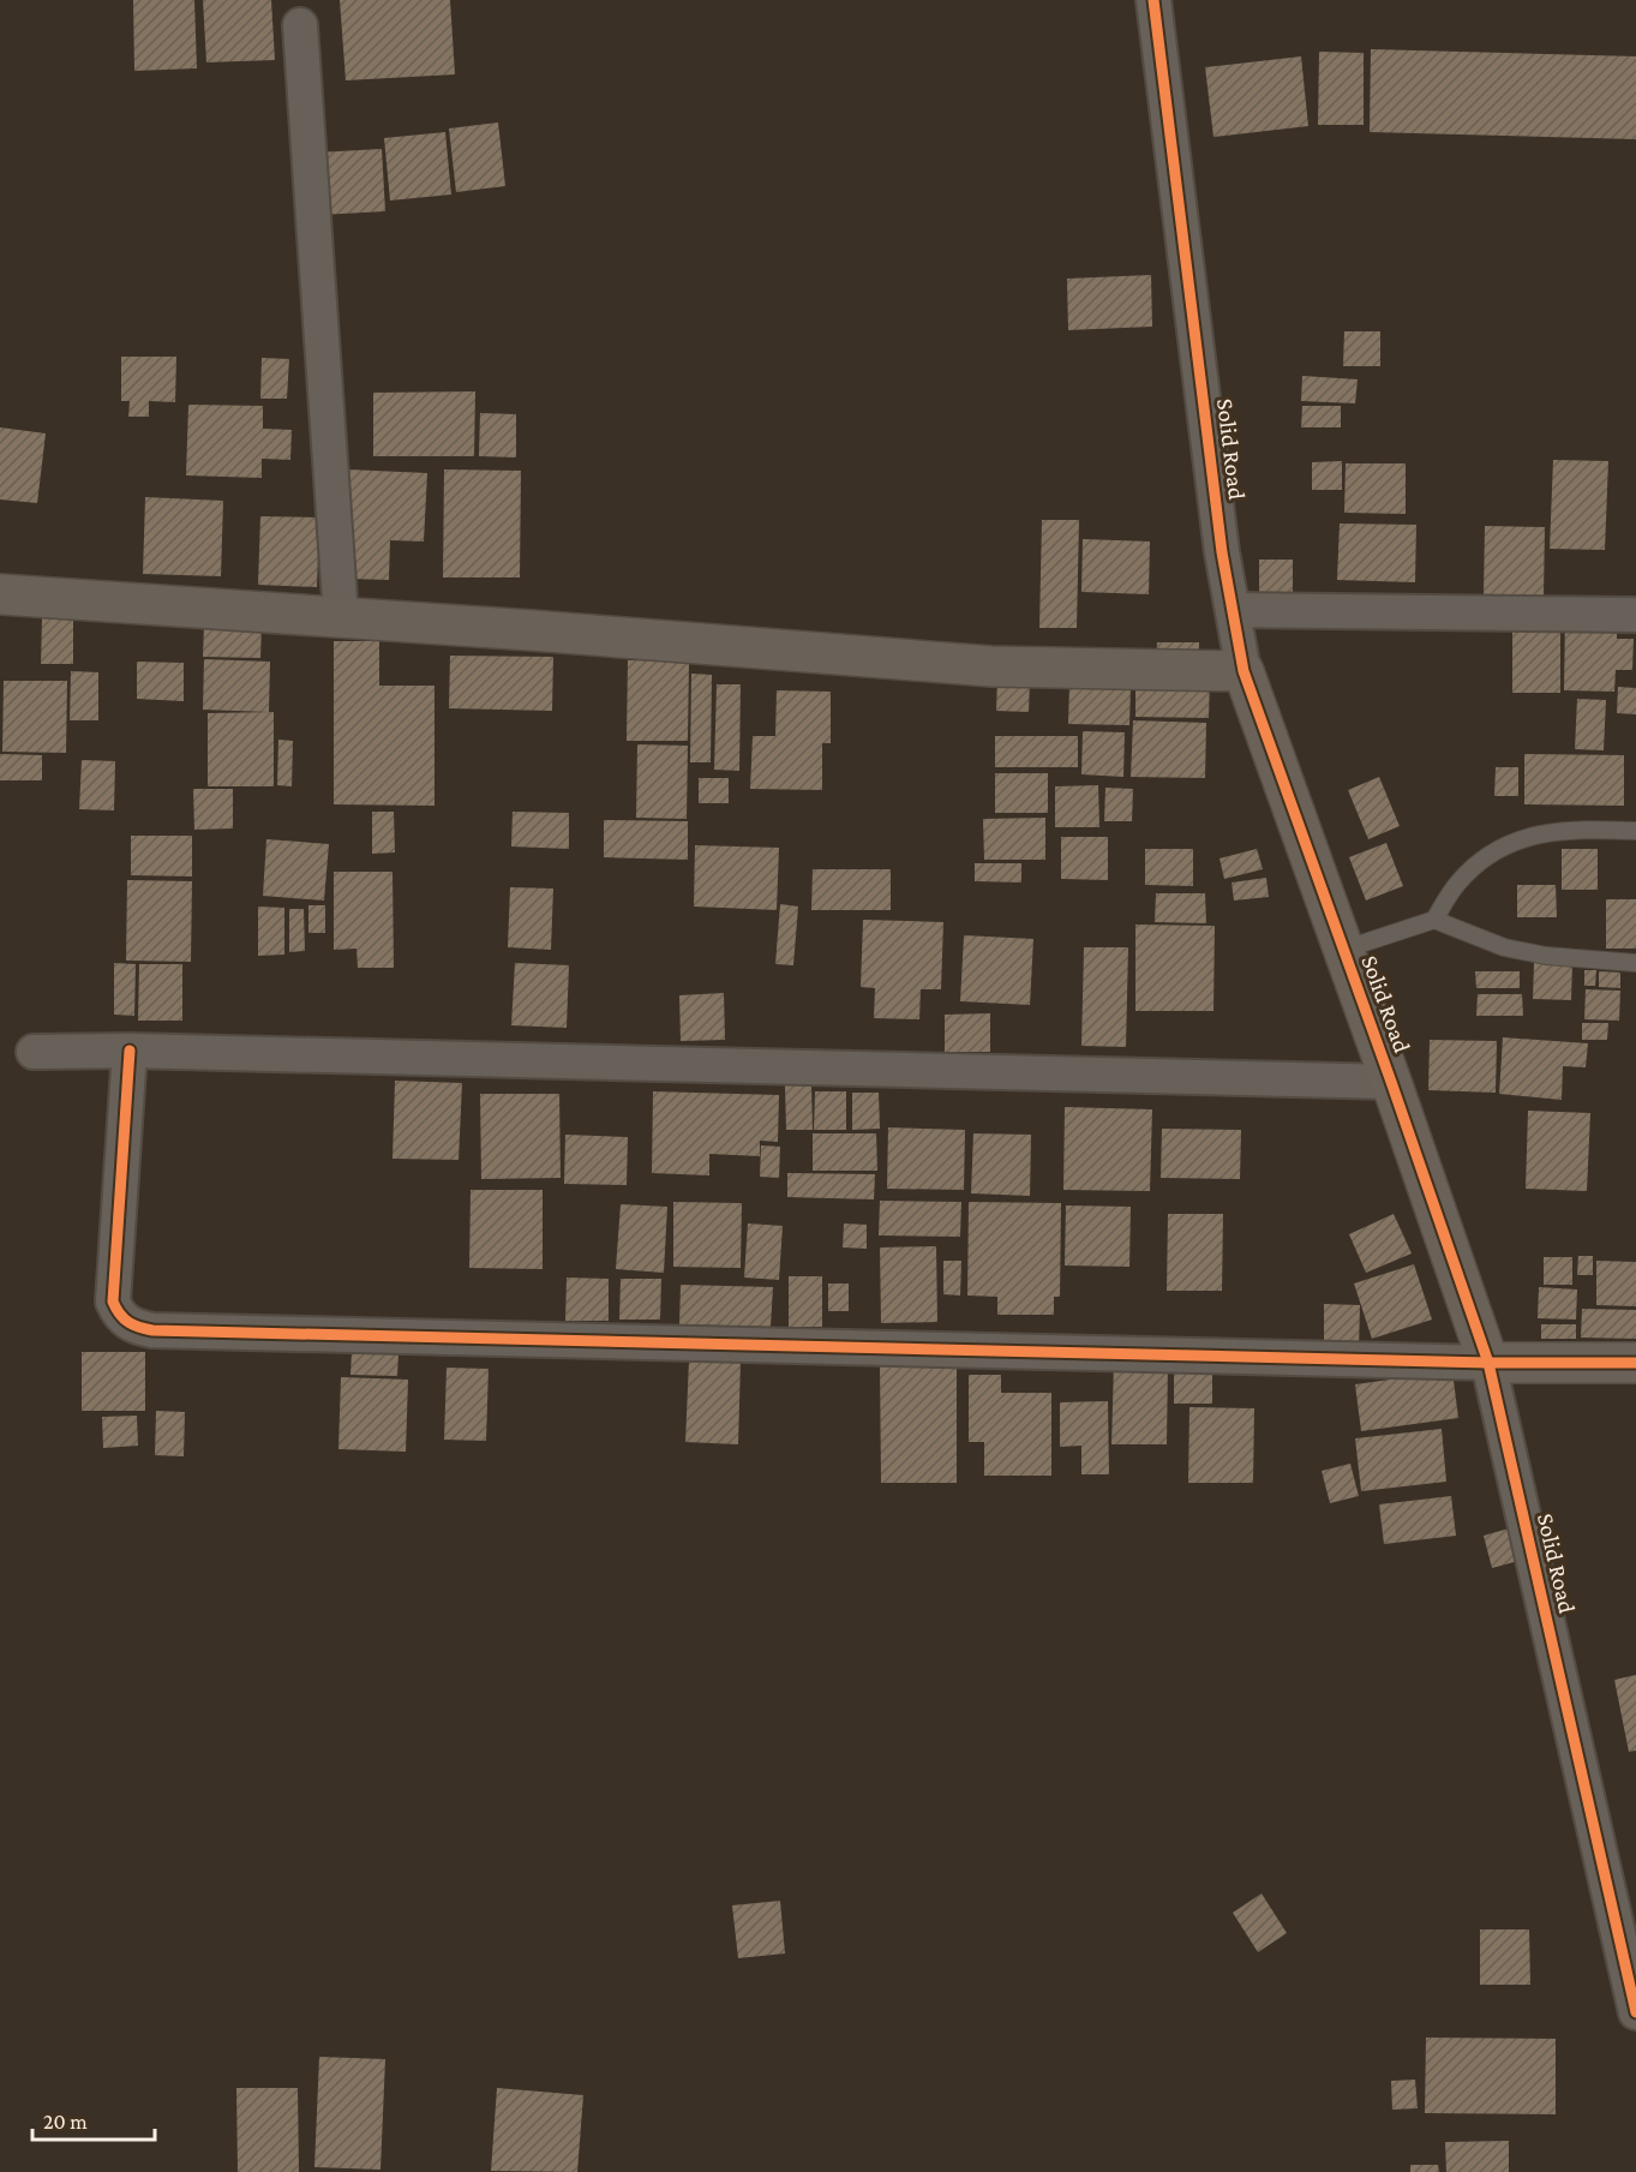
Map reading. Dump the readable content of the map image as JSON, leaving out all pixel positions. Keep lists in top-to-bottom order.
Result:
{
  "streets": {
    "street": ["Solid Road"]
  },
  "scale_bar": "20 m"
}
